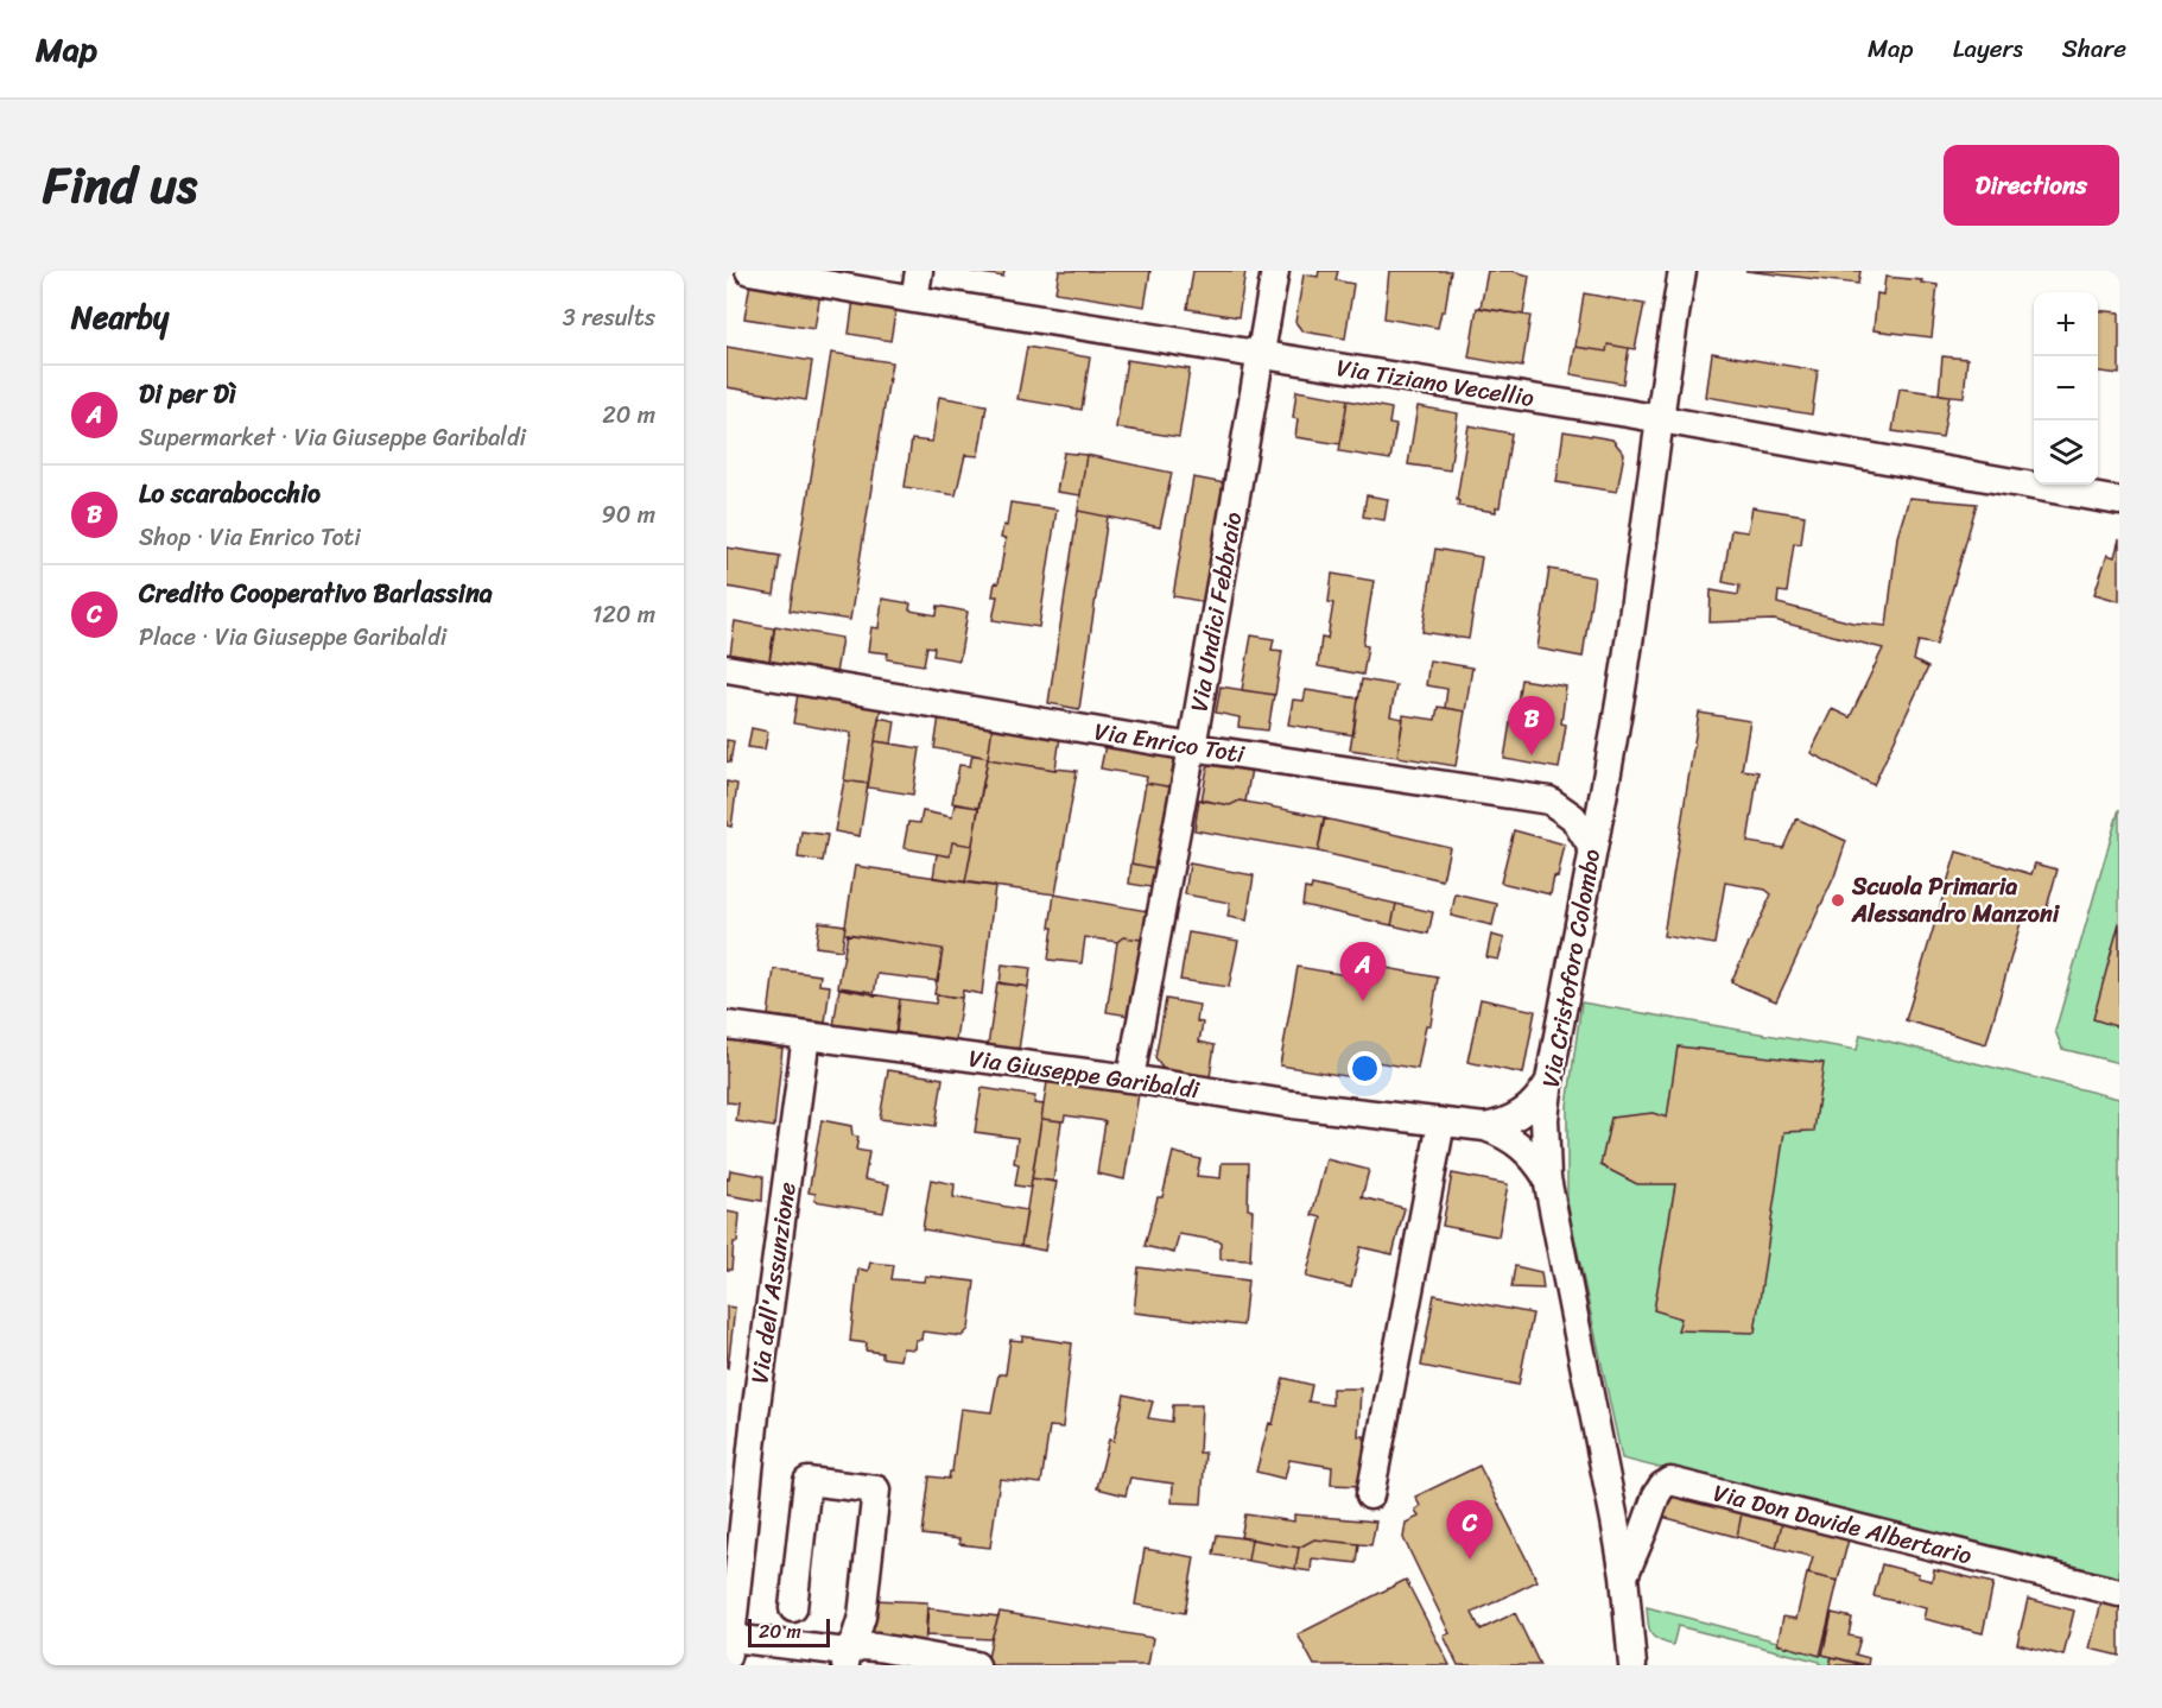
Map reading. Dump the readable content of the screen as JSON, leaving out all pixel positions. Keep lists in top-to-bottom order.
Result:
{
  "streets": {
    "street": [
      "Via Tiziano Vecellio",
      "Via Undici Febbraio",
      "Via Enrico Toti",
      "Via Cristoforo Colombo",
      "Via Giuseppe Garibaldi",
      "Via dell'Assunzione",
      "Via Don Davide Albertario"
    ]
  },
  "crossings": [
    ["Via Tiziano Vecellio", "Via Undici Febbraio"],
    ["Via Tiziano Vecellio", "Via Cristoforo Colombo"],
    ["Via Undici Febbraio", "Via Enrico Toti"],
    ["Via Undici Febbraio", "Via Giuseppe Garibaldi"],
    ["Via Enrico Toti", "Via Cristoforo Colombo"],
    ["Via Cristoforo Colombo", "Via Giuseppe Garibaldi"],
    ["Via Cristoforo Colombo", "Via Don Davide Albertario"],
    ["Via Giuseppe Garibaldi", "Via dell'Assunzione"]
  ],
  "places": ["Scuola Primaria Alessandro Manzoni"],
  "scale_bar": "20 m",
  "page": {
    "header": "Map",
    "nav": ["Map", "Layers", "Share"],
    "title": "Find us",
    "buttons": "Directions",
    "heading": ["Nearby", "3 results"],
    "map_buttons": ["+", "−"],
    "list": [
      {
        "mark": "A",
        "name": "Di per Dì",
        "note": "Supermarket · Via Giuseppe Garibaldi",
        "value": "20 m"
      },
      {
        "mark": "B",
        "name": "Lo scarabocchio",
        "note": "Shop · Via Enrico Toti",
        "value": "90 m"
      },
      {
        "mark": "C",
        "name": "Credito Cooperativo Barlassina",
        "note": "Place · Via Giuseppe Garibaldi",
        "value": "120 m"
      }
    ],
    "pins": ["B", "A", "C"],
    "scale": "20 m"
  }
}
